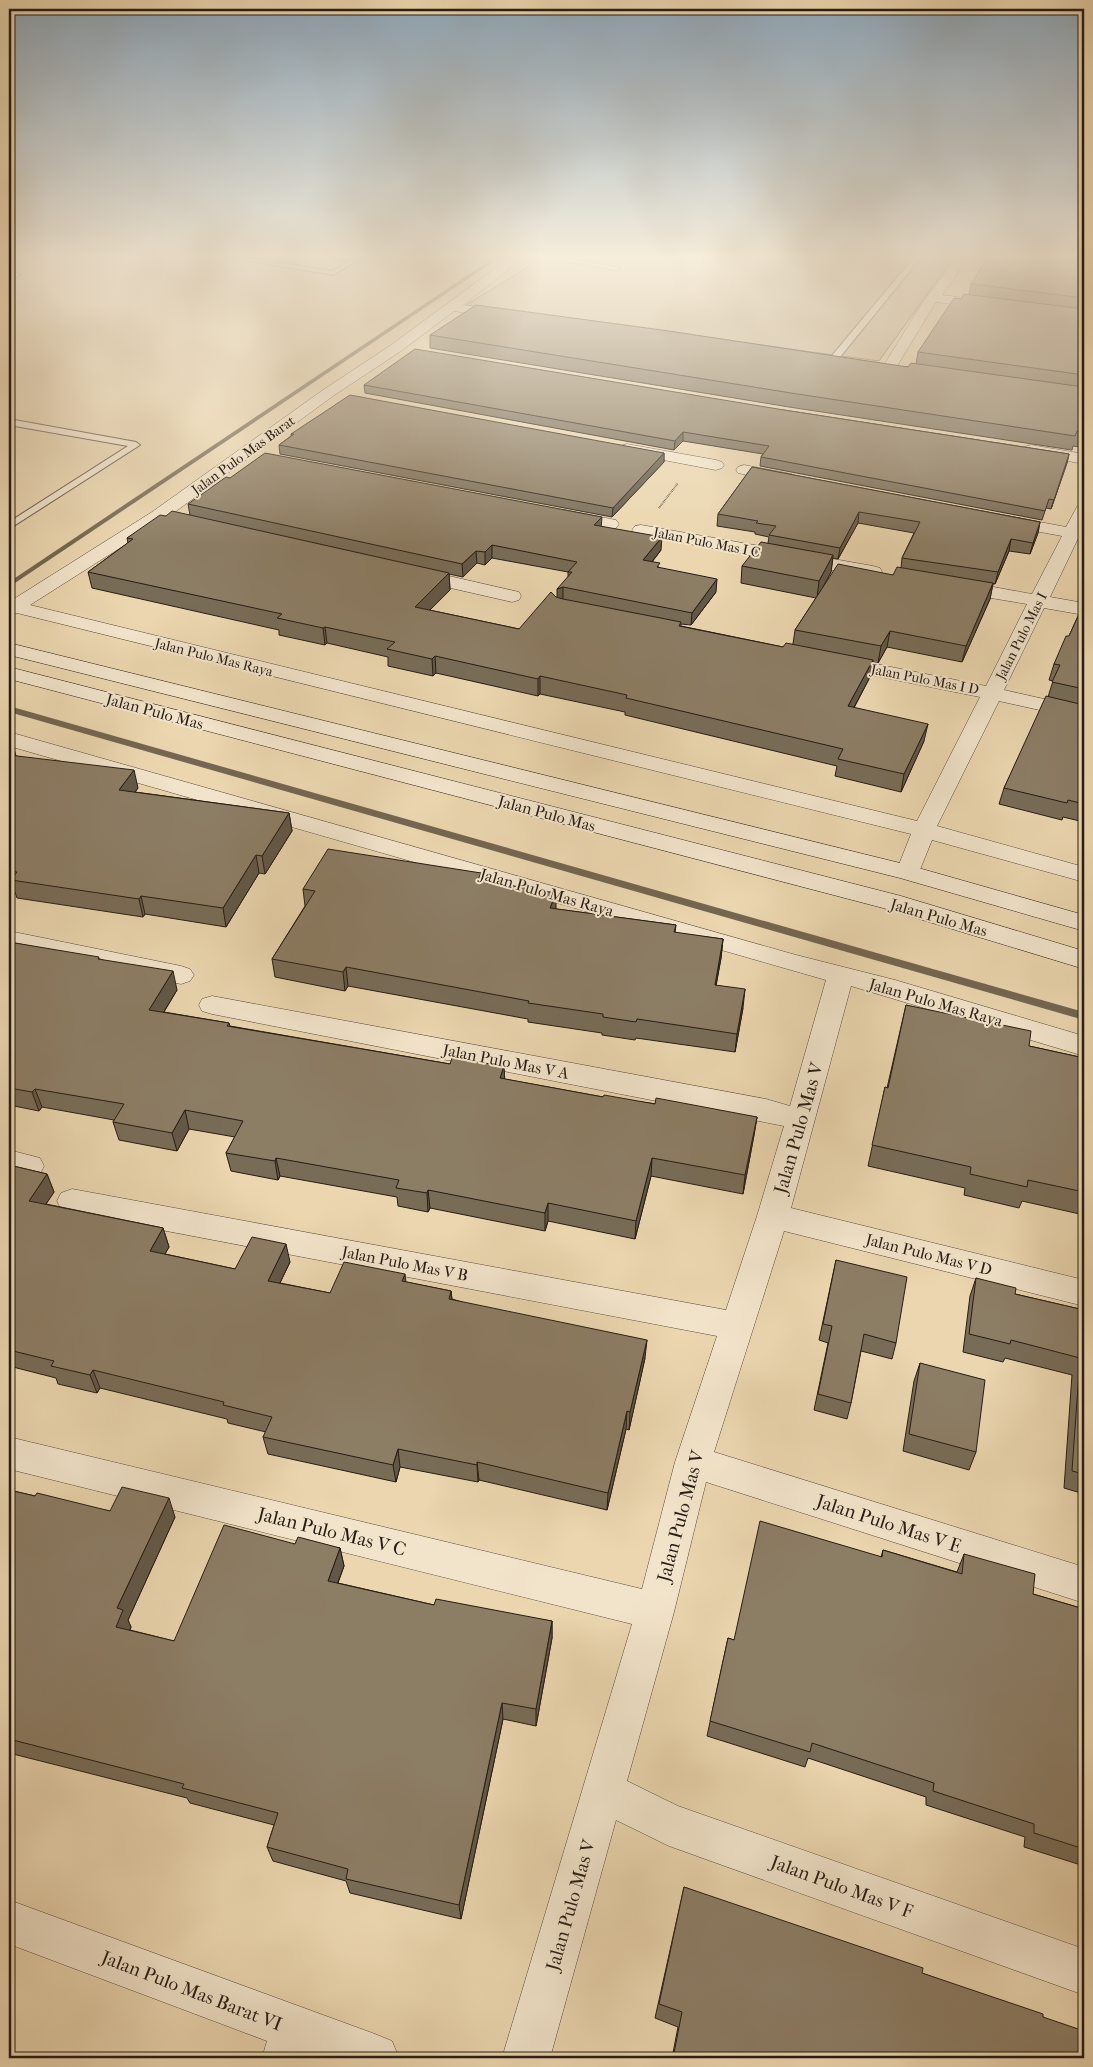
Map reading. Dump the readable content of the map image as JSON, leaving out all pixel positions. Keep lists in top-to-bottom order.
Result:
{
  "streets": {
    "street": [
      "Jalan Pulo Mas Barat",
      "Jalan Pulo Mas I C",
      "Jalan Pulo Mas I",
      "Jalan Pulo Mas Raya",
      "Jalan Pulo Mas I D",
      "Jalan Pulo Mas",
      "Jalan Pulo Mas V A",
      "Jalan Pulo Mas V",
      "Jalan Pulo Mas V D",
      "Jalan Pulo Mas V B",
      "Jalan Pulo Mas V E",
      "Jalan Pulo Mas V C",
      "Jalan Pulo Mas V F",
      "Jalan Pulo Mas Barat VI"
    ]
  },
  "crossings": [
    ["Jalan Pulo Mas Barat", "Jalan Pulo Mas Raya"],
    ["Jalan Pulo Mas I", "Jalan Pulo Mas Raya"],
    ["Jalan Pulo Mas I", "Jalan Pulo Mas I D"],
    ["Jalan Pulo Mas I", "Jalan Pulo Mas"],
    ["Jalan Pulo Mas Raya", "Jalan Pulo Mas V"],
    ["Jalan Pulo Mas V A", "Jalan Pulo Mas V"],
    ["Jalan Pulo Mas V", "Jalan Pulo Mas V D"],
    ["Jalan Pulo Mas V", "Jalan Pulo Mas V B"],
    ["Jalan Pulo Mas V", "Jalan Pulo Mas V E"],
    ["Jalan Pulo Mas V", "Jalan Pulo Mas V C"],
    ["Jalan Pulo Mas V", "Jalan Pulo Mas V F"]
  ]
}
